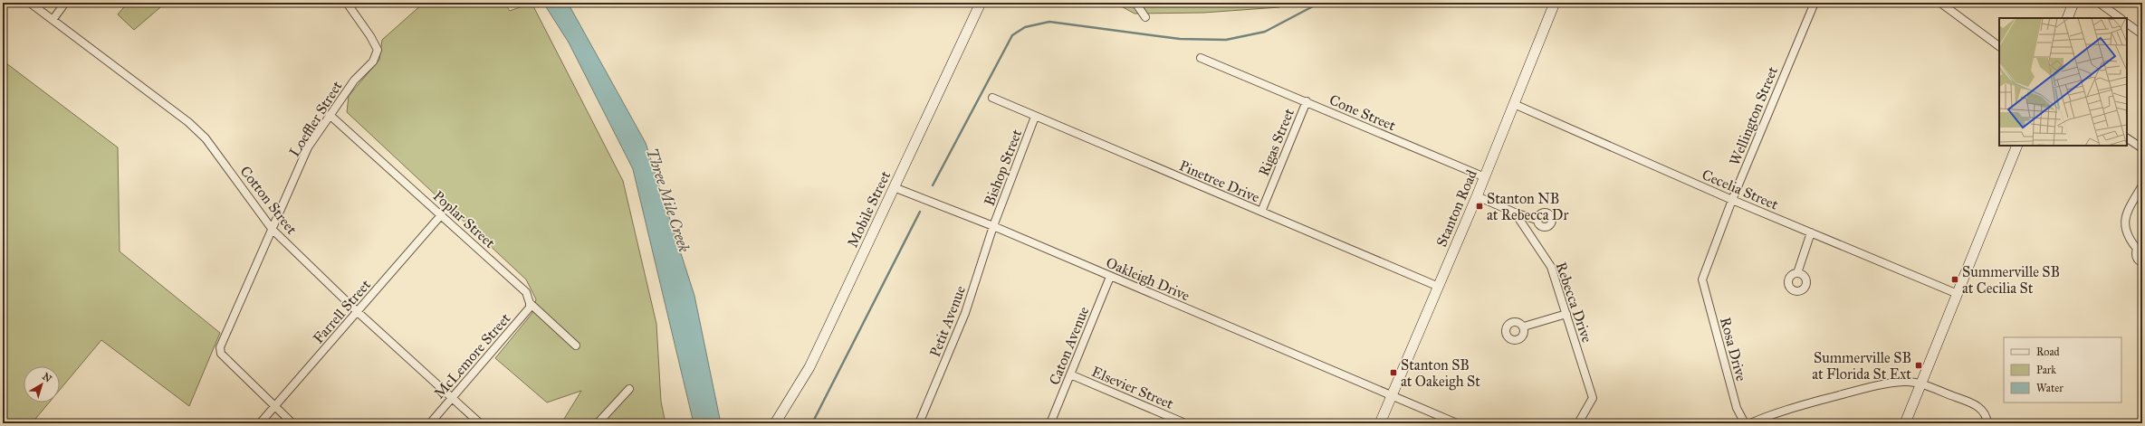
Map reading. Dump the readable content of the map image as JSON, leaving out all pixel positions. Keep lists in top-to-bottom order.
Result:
{
  "streets": {
    "street": [
      "Cone Street",
      "Wellington Street",
      "Loeffler Street",
      "Rigas Street",
      "Bishop Street",
      "Pinetree Drive",
      "Cecelia Street",
      "Cotton Street",
      "Stanton Road",
      "Mobile Street",
      "Poplar Street",
      "Oakleigh Drive",
      "Rebecca Drive",
      "Farrell Street",
      "Petit Avenue",
      "Caton Avenue",
      "Rosa Drive",
      "McLemore Street",
      "Elsevier Street"
    ]
  },
  "crossings": [
    ["Cone Street", "Rigas Street"],
    ["Cone Street", "Stanton Road"],
    ["Wellington Street", "Cecelia Street"],
    ["Wellington Street", "Rosa Drive"],
    ["Loeffler Street", "Cotton Street"],
    ["Loeffler Street", "Poplar Street"],
    ["Loeffler Street", "Farrell Street"],
    ["Rigas Street", "Pinetree Drive"],
    ["Bishop Street", "Pinetree Drive"],
    ["Bishop Street", "Oakleigh Drive"],
    ["Bishop Street", "Petit Avenue"],
    ["Pinetree Drive", "Stanton Road"],
    ["Cecelia Street", "Stanton Road"],
    ["Cotton Street", "Farrell Street"],
    ["Cotton Street", "McLemore Street"],
    ["Stanton Road", "Oakleigh Drive"],
    ["Mobile Street", "Oakleigh Drive"],
    ["Poplar Street", "Farrell Street"],
    ["Poplar Street", "McLemore Street"],
    ["Oakleigh Drive", "Petit Avenue"],
    ["Oakleigh Drive", "Caton Avenue"],
    ["Caton Avenue", "Elsevier Street"]
  ],
  "water": ["Three Mile Creek"],
  "places": {
    "transit": [
      "Stanton NB at Rebecca Dr",
      "Summerville SB at Cecilia St",
      "Summerville SB at Florida St Ext",
      "Stanton SB at Oakeigh St"
    ]
  },
  "legend": ["Road", "Park", "Water"],
  "north": "top right"
}
